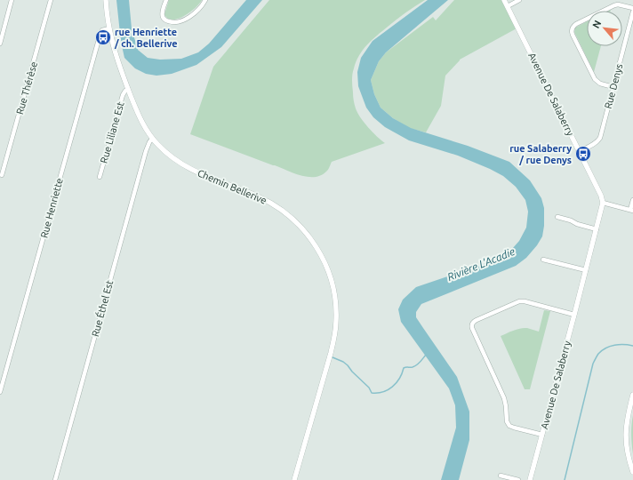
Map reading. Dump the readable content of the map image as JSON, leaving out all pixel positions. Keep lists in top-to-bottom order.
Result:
{
  "streets": {
    "street": [
      "Rue Denys",
      "Rue Thérèse",
      "Avenue De Salaberry",
      "Rue Liliane Est",
      "Chemin Bellerive",
      "Rue Henriette",
      "Rue Éthel Est"
    ]
  },
  "crossings": [
    ["Rue Denys", "Avenue De Salaberry"],
    ["Rue Liliane Est", "Chemin Bellerive"],
    ["Chemin Bellerive", "Rue Henriette"],
    ["Chemin Bellerive", "Rue Éthel Est"]
  ],
  "water": ["Rivière L'Acadie"],
  "places": {
    "bus stop": ["rue Henriette / ch. Bellerive", "rue Salaberry / rue Denys"]
  },
  "north": "top left"
}
